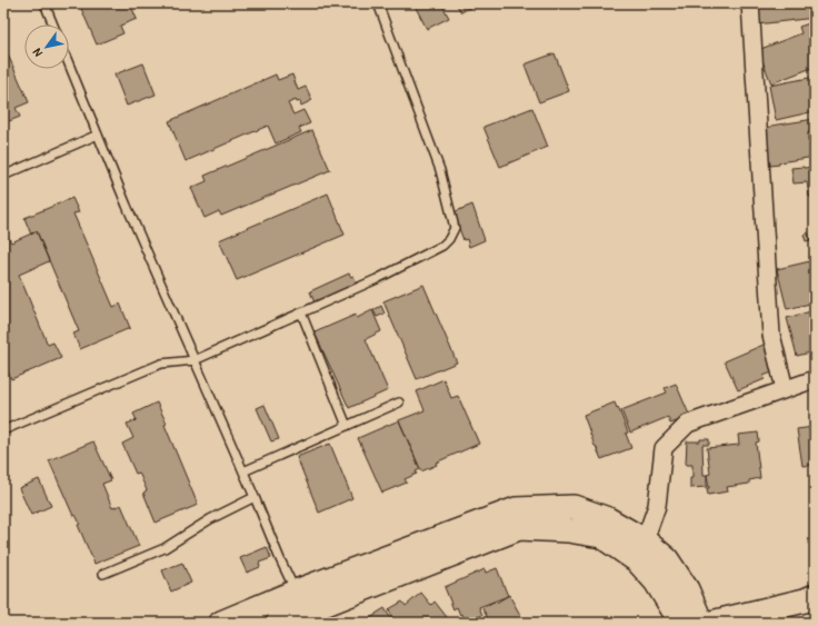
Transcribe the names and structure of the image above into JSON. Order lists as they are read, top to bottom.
{
  "north": "bottom left"
}
